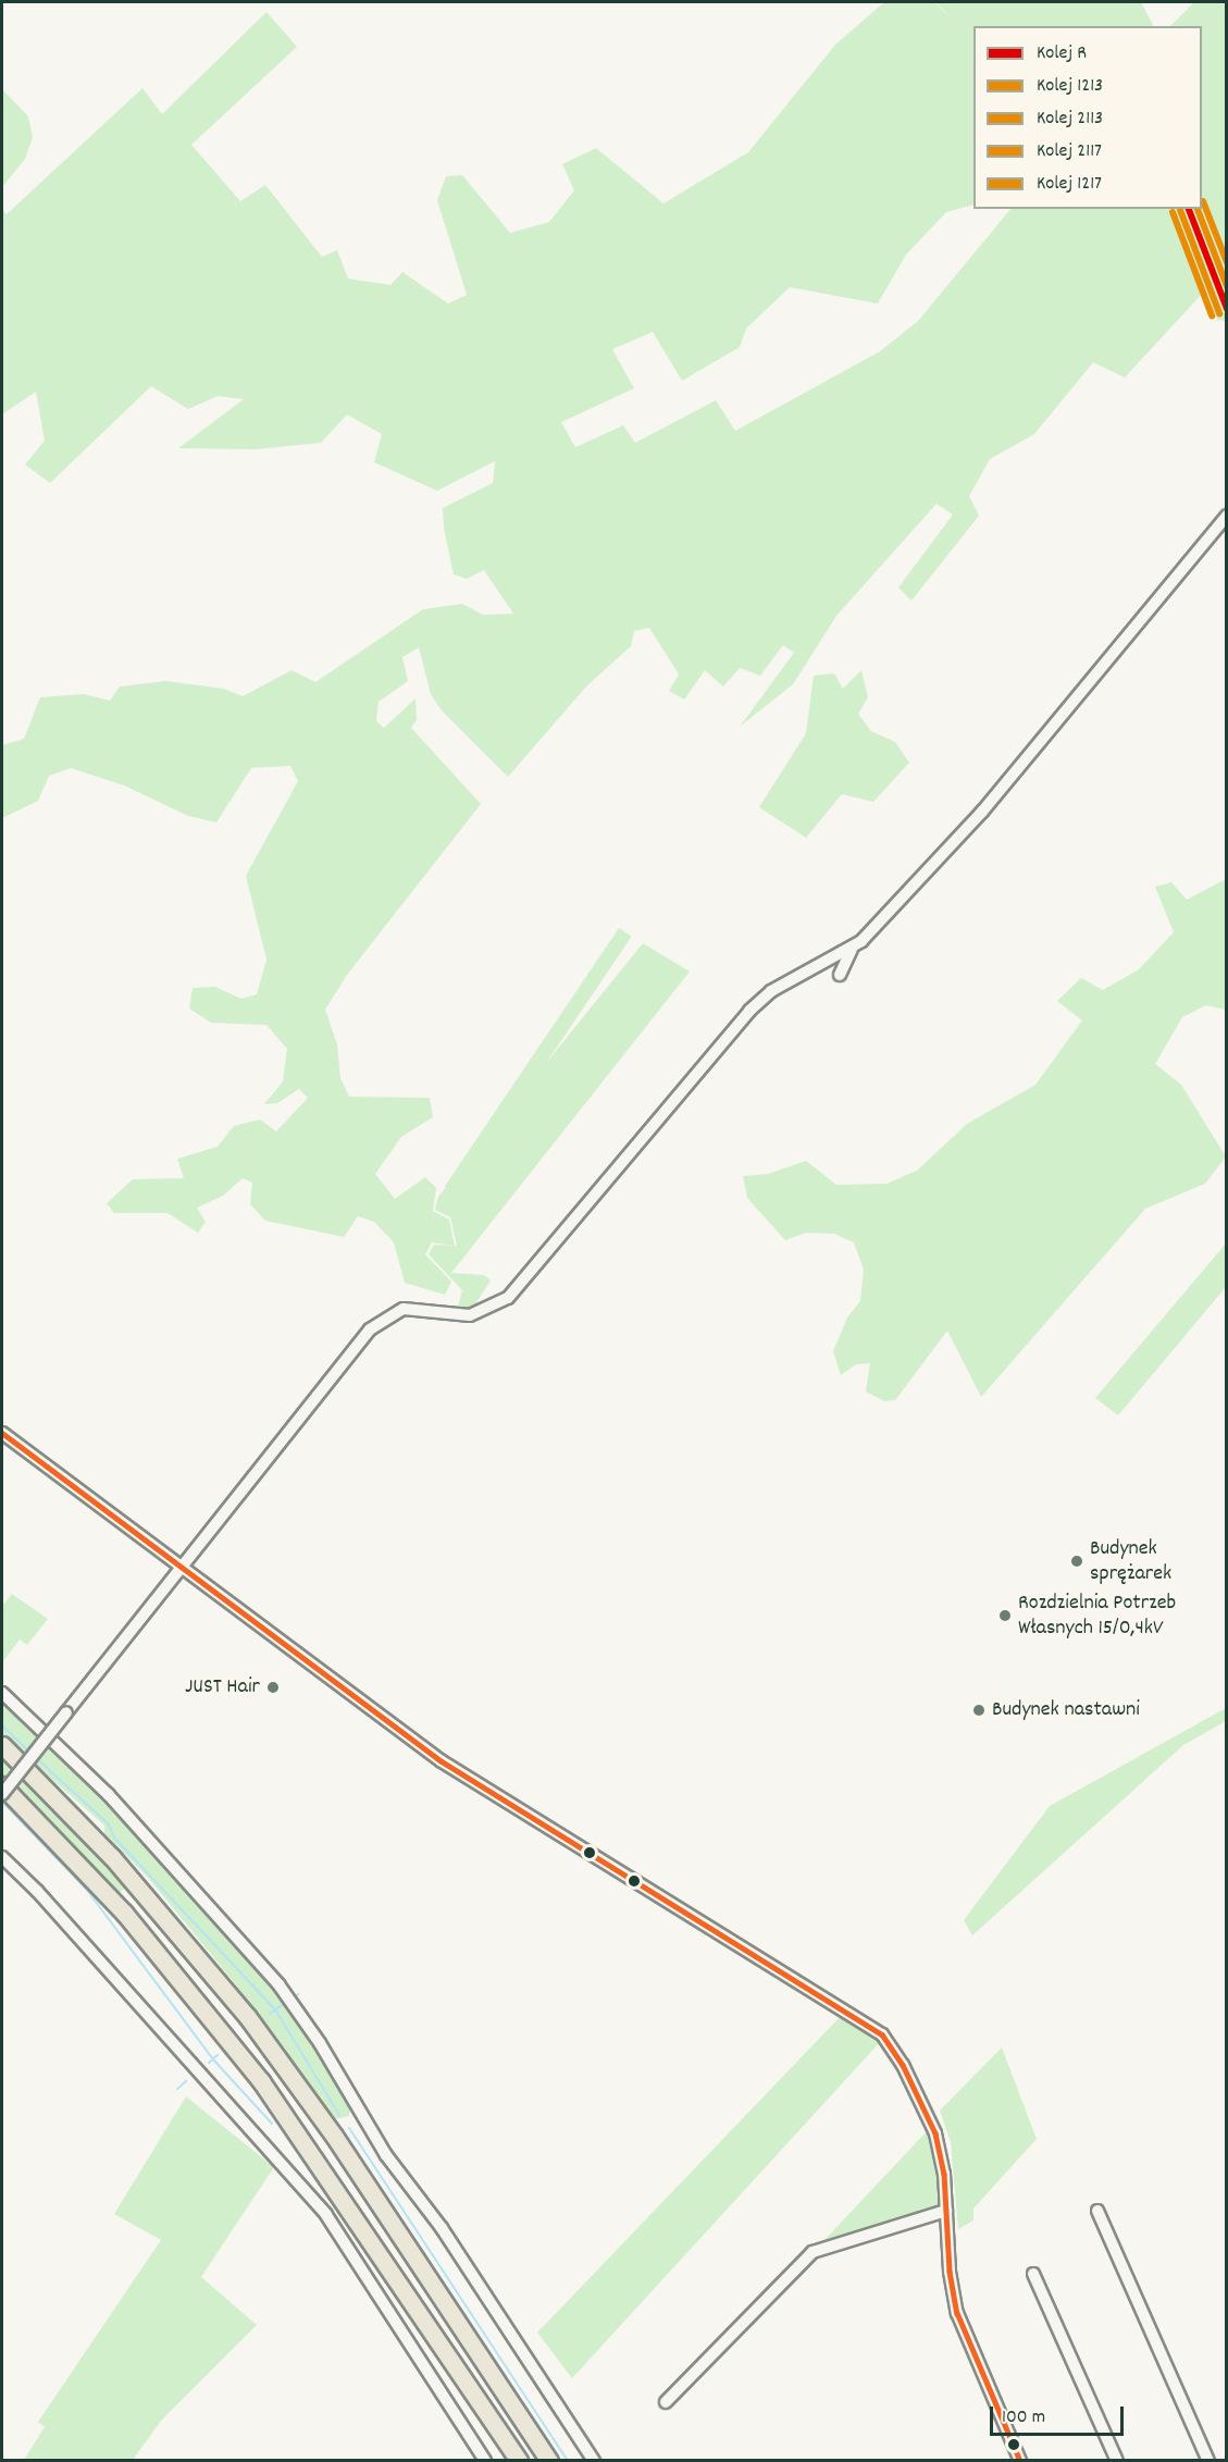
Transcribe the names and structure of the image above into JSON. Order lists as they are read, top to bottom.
{
  "places": [
    "Budynek sprężarek",
    "Rozdzielnia Potrzeb Własnych 15/0,4kV",
    "JUST Hair",
    "Budynek nastawni"
  ],
  "lines": [
    "rail line 1217",
    "rail line R",
    "rail line 2113",
    "rail line 1213",
    "rail line 2117"
  ],
  "legend": [
    "Kolej R",
    "Kolej 1213",
    "Kolej 2113",
    "Kolej 2117",
    "Kolej 1217"
  ],
  "scale_bar": "100 m"
}
